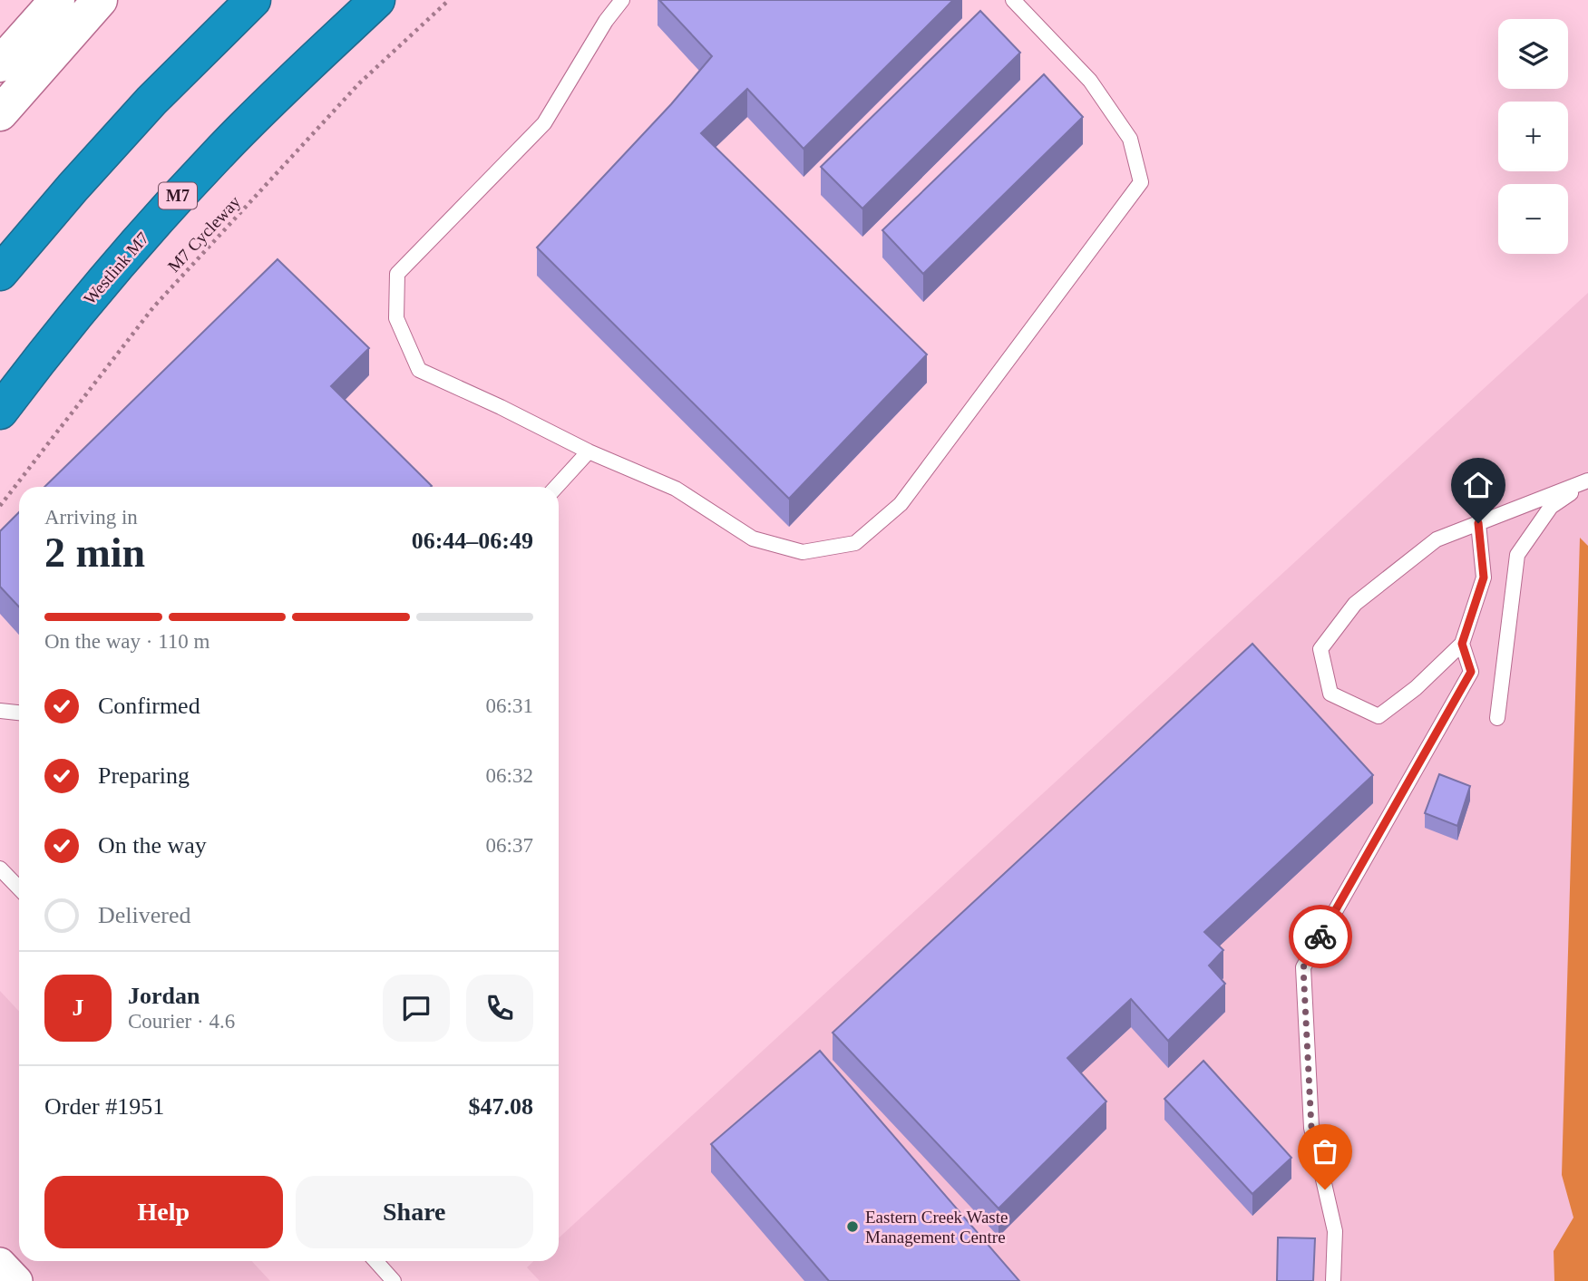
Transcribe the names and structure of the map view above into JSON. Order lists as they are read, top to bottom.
{
  "streets": {
    "highway": ["M7", "Westlink M7"],
    "path": ["M7 Cycleway"]
  },
  "places": ["Eastern Creek Waste Management Centre"],
  "page": {
    "map_buttons": ["+", "−"],
    "heading": ["2 min", "Arriving in", "06:44–06:49"],
    "panel": [
      "Jordan",
      "Courier · 4.6",
      "Order #1951",
      "$47.08"
    ],
    "bar": "On the way · 110 m",
    "list": [
      ["Confirmed", "06:31"],
      ["Preparing", "06:32"],
      ["On the way", "06:37"],
      "Delivered"
    ],
    "round": "J",
    "buttons": ["Help", "Share"]
  }
}
